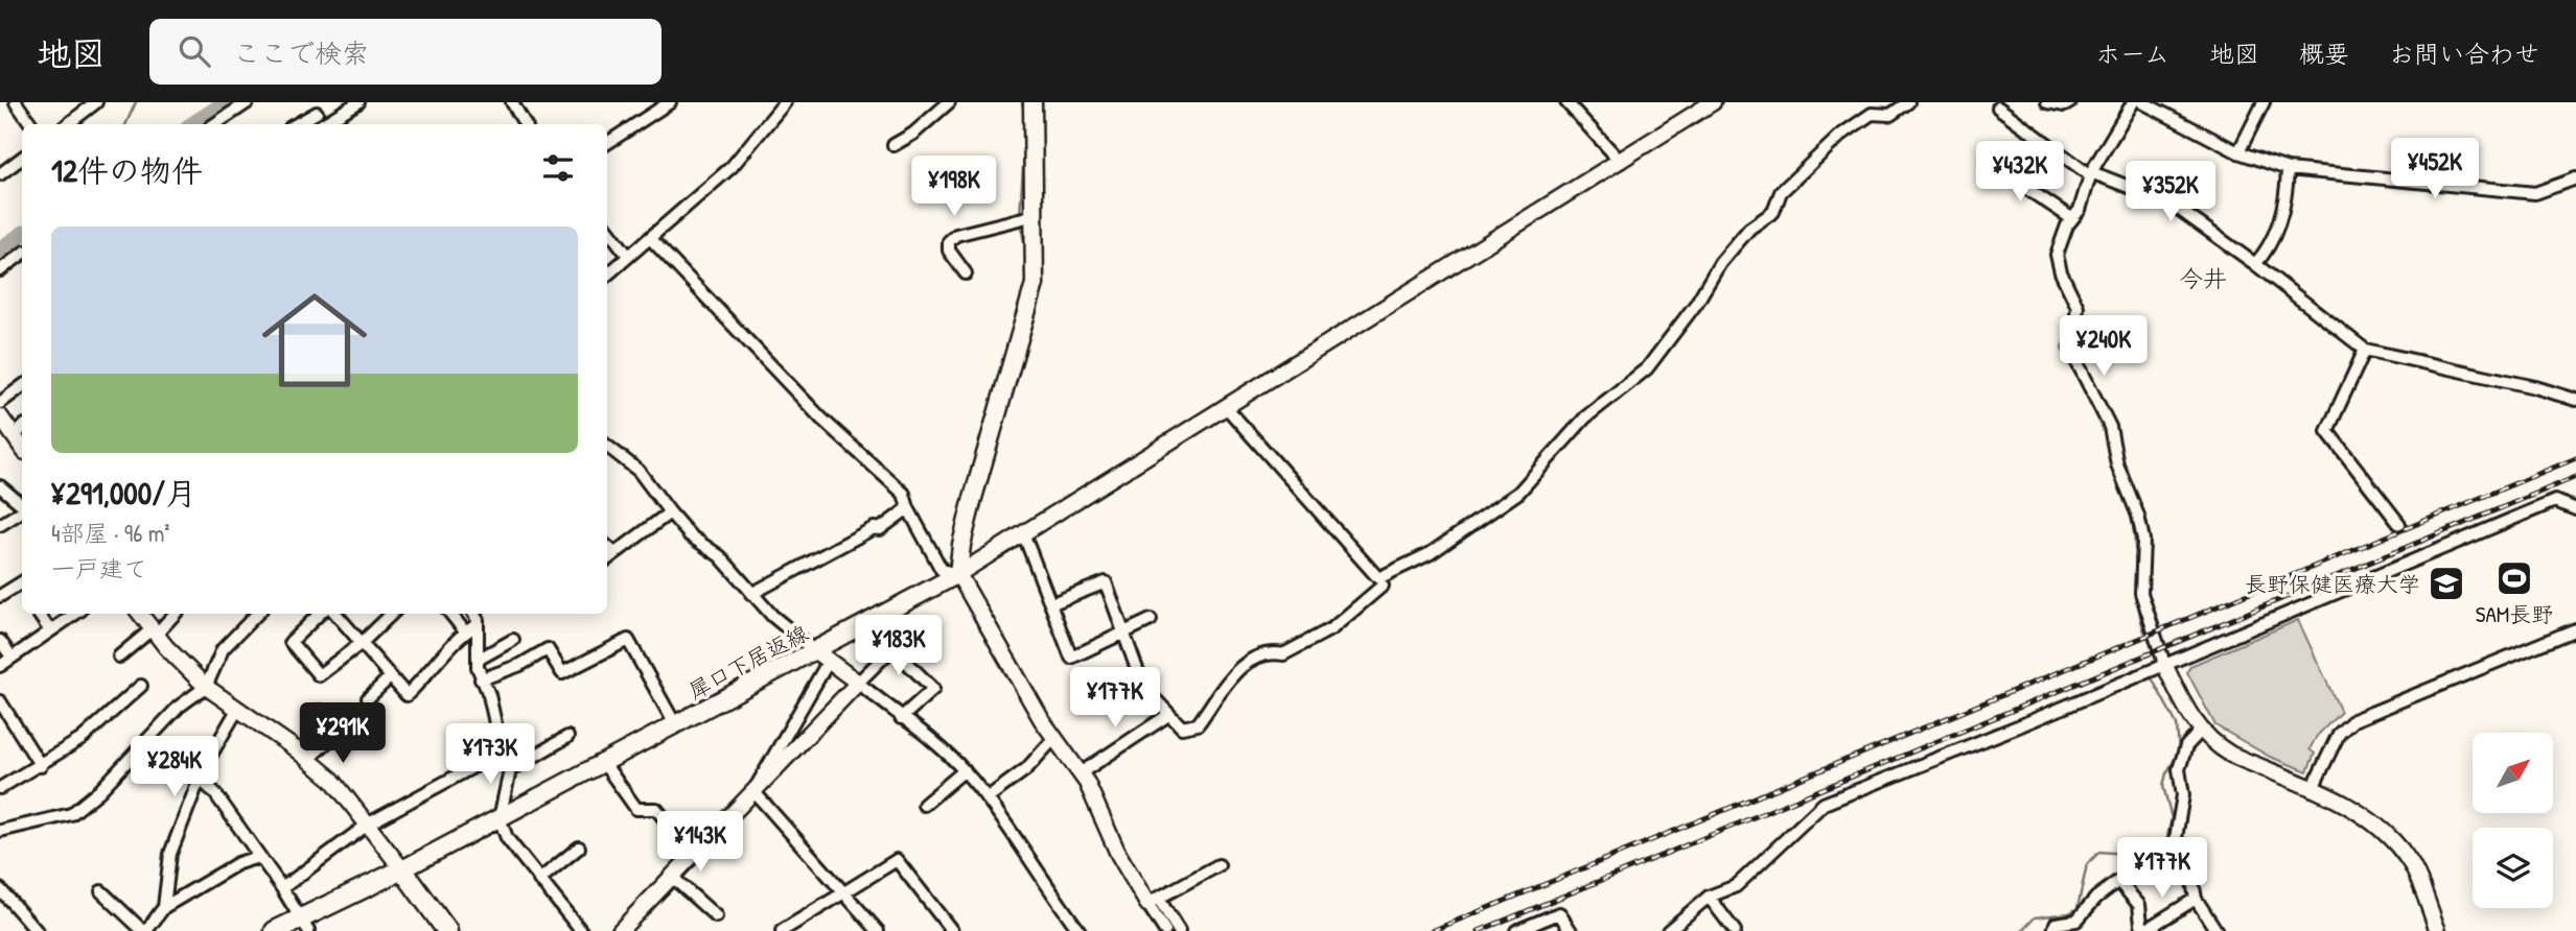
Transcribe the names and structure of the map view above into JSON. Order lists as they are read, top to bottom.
{
  "streets": {
    "main road": ["犀口下居返線"]
  },
  "districts": ["今井"],
  "places": {
    "sports": ["SAM長野"],
    "school or university": ["長野保健医療大学"]
  },
  "north": "top right",
  "page": {
    "header": "地図",
    "search": "ここで検索",
    "nav": [
      "ホーム",
      "地図",
      "概要",
      "お問い合わせ"
    ],
    "heading": "12件の物件",
    "price": [
      "¥452K",
      "¥432K",
      "¥198K",
      "¥352K",
      "¥240K",
      "¥183K",
      "¥177K",
      "¥291K",
      "¥173K",
      "¥284K",
      "¥143K",
      "¥177K"
    ],
    "list": [
      {
        "name": "¥291,000/月",
        "note": "4部屋 · 96 m² · 一戸建て"
      }
    ]
  }
}
